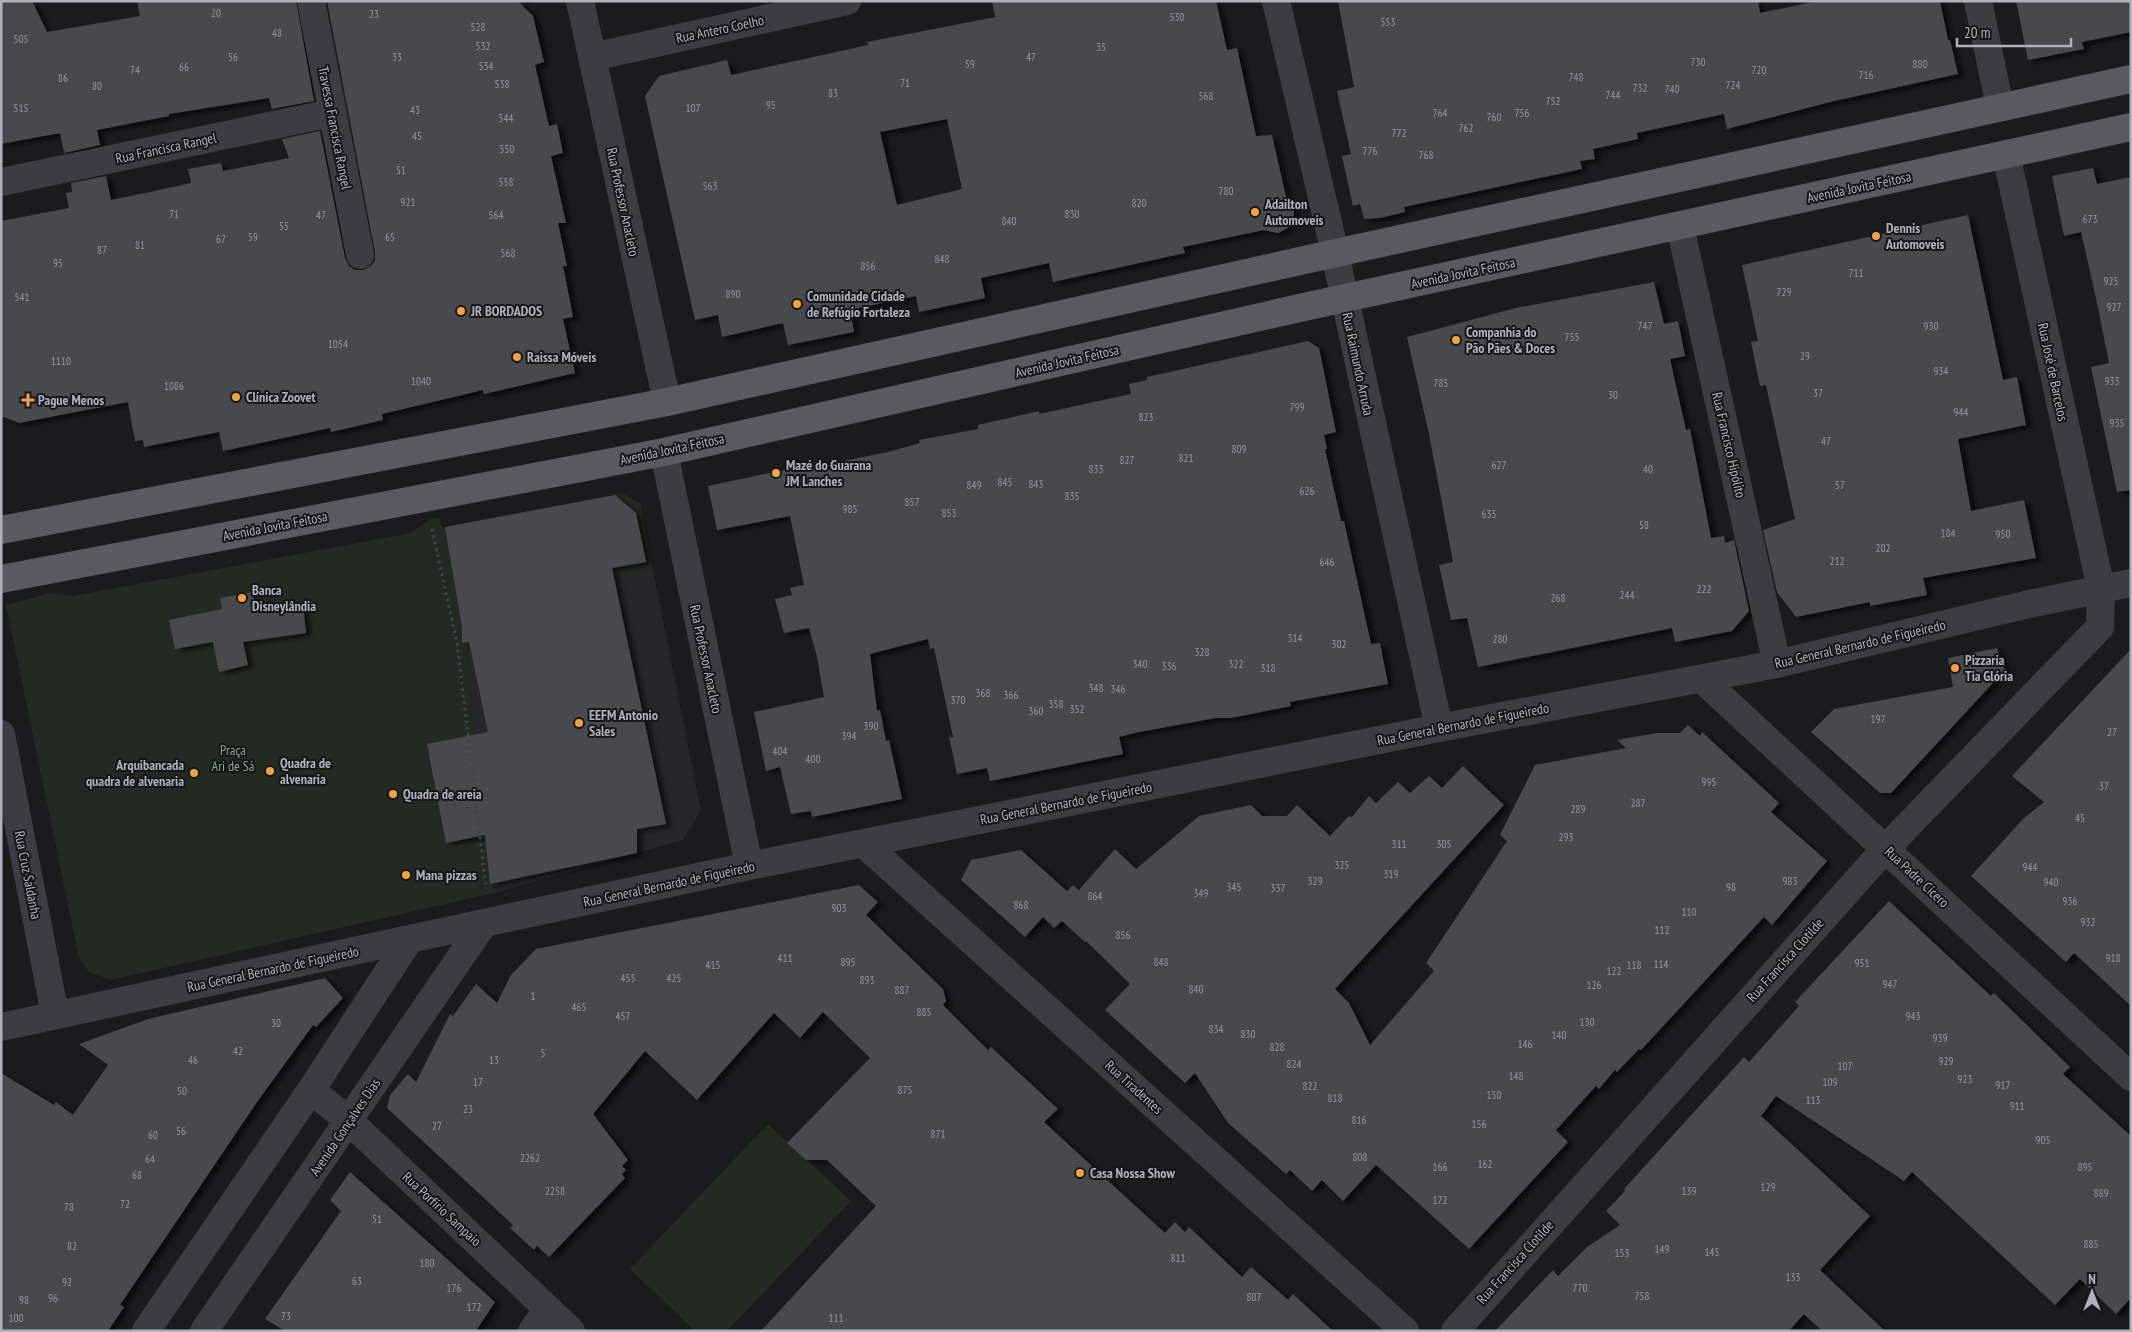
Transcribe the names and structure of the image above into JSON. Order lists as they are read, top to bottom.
{
  "streets": {
    "main road": ["Avenida Jovita Feitosa"],
    "street": [
      "Rua Antero Coelho",
      "Travessa Francisca Rangel",
      "Rua Francisca Rangel",
      "Rua Professor Anacleto",
      "Rua Raimundo Arruda",
      "Rua José de Barcelos",
      "Rua Francisco Hipólito",
      "Rua General Bernardo de Figueiredo",
      "Rua Cruz Saldanha",
      "Rua Padre Cícero",
      "Rua Francisca Clotilde",
      "Rua Tiradentes",
      "Avenida Gonçalves Dias",
      "Rua Porfírio Sampaio"
    ]
  },
  "crossings": [
    ["Rua Antero Coelho", "Rua Professor Anacleto"],
    ["Travessa Francisca Rangel", "Rua Francisca Rangel"],
    ["Avenida Jovita Feitosa", "Rua Professor Anacleto"],
    ["Avenida Jovita Feitosa", "Rua Raimundo Arruda"],
    ["Avenida Jovita Feitosa", "Rua José de Barcelos"],
    ["Avenida Jovita Feitosa", "Rua Francisco Hipólito"],
    ["Rua Professor Anacleto", "Rua General Bernardo de Figueiredo"],
    ["Rua Raimundo Arruda", "Rua General Bernardo de Figueiredo"],
    ["Rua José de Barcelos", "Rua General Bernardo de Figueiredo"],
    ["Rua José de Barcelos", "Rua Francisca Clotilde"],
    ["Rua Francisco Hipólito", "Rua General Bernardo de Figueiredo"],
    ["Rua General Bernardo de Figueiredo", "Rua Cruz Saldanha"],
    ["Rua General Bernardo de Figueiredo", "Rua Padre Cícero"],
    ["Rua General Bernardo de Figueiredo", "Rua Francisca Clotilde"],
    ["Rua General Bernardo de Figueiredo", "Rua Tiradentes"],
    ["Rua General Bernardo de Figueiredo", "Avenida Gonçalves Dias"],
    ["Rua Padre Cícero", "Rua Francisca Clotilde"],
    ["Avenida Gonçalves Dias", "Rua Porfírio Sampaio"]
  ],
  "parks": ["Praça Ari de Sá"],
  "places": {
    "other": [
      "Adailton Automoveis",
      "Dennis Automoveis",
      "Comunidade Cidade de Refúgio Fortaleza",
      "JR BORDADOS",
      "Companhia do Pão Pães & Doces",
      "Raissa Móveis",
      "Clínica Zoovet",
      "Mazé do Guarana JM Lanches",
      "Banca Disneylândia",
      "Pizzaria Tia Glória",
      "EEFM Antonio Sales",
      "Quadra de alvenaria",
      "Arquibancada quadra de alvenaria",
      "Quadra de areia",
      "Mana pizzas",
      "Casa Nossa Show"
    ],
    "health": ["Pague Menos"]
  },
  "house_numbers": [
    "20",
    "23",
    "530",
    "553",
    "528",
    "48",
    "505",
    "532",
    "35",
    "56",
    "33",
    "47",
    "730",
    "59",
    "880",
    "534",
    "66",
    "74",
    "720",
    "716",
    "748",
    "86",
    "71",
    "538",
    "724",
    "80",
    "732",
    "740",
    "83",
    "744",
    "568",
    "752",
    "95",
    "515",
    "107",
    "43",
    "764",
    "756",
    "760",
    "544",
    "762",
    "772",
    "45",
    "550",
    "776",
    "768",
    "51",
    "558",
    "563",
    "780",
    "921",
    "820",
    "71",
    "830",
    "47",
    "564",
    "673",
    "840",
    "55",
    "59",
    "65",
    "67",
    "81",
    "87",
    "568",
    "848",
    "95",
    "856",
    "711",
    "925",
    "729",
    "890",
    "541",
    "927",
    "747",
    "930",
    "755",
    "1054",
    "29",
    "1110",
    "934",
    "1040",
    "933",
    "785",
    "1086",
    "37",
    "30",
    "799",
    "944",
    "823",
    "935",
    "47",
    "809",
    "821",
    "827",
    "627",
    "833",
    "40",
    "845",
    "843",
    "849",
    "57",
    "626",
    "835",
    "857",
    "985",
    "853",
    "635",
    "58",
    "184",
    "950",
    "202",
    "212",
    "646",
    "222",
    "244",
    "268",
    "314",
    "280",
    "302",
    "328",
    "340",
    "322",
    "336",
    "318",
    "348",
    "346",
    "368",
    "366",
    "370",
    "358",
    "352",
    "360",
    "197",
    "390",
    "27",
    "394",
    "404",
    "400",
    "995",
    "37",
    "287",
    "289",
    "45",
    "293",
    "311",
    "305",
    "325",
    "944",
    "319",
    "329",
    "983",
    "940",
    "345",
    "98",
    "337",
    "349",
    "864",
    "936",
    "868",
    "903",
    "110",
    "932",
    "112",
    "856",
    "411",
    "918",
    "895",
    "848",
    "951",
    "114",
    "415",
    "118",
    "122",
    "455",
    "425",
    "893",
    "947",
    "126",
    "840",
    "887",
    "1",
    "465",
    "885",
    "457",
    "943",
    "130",
    "30",
    "834",
    "830",
    "140",
    "939",
    "146",
    "828",
    "42",
    "5",
    "46",
    "13",
    "929",
    "824",
    "107",
    "148",
    "923",
    "17",
    "109",
    "917",
    "822",
    "875",
    "50",
    "150",
    "818",
    "113",
    "911",
    "23",
    "816",
    "156",
    "27",
    "56",
    "871",
    "60",
    "905",
    "808",
    "2262",
    "64",
    "162",
    "166",
    "895",
    "68",
    "129",
    "2258",
    "139",
    "889",
    "172",
    "72",
    "78",
    "51",
    "885",
    "82",
    "149",
    "145",
    "153",
    "811",
    "180",
    "133",
    "63",
    "92",
    "176",
    "770",
    "758",
    "807",
    "96",
    "98",
    "172",
    "73",
    "100",
    "111"
  ],
  "scale_bar": "20 m",
  "north": "top"
}
